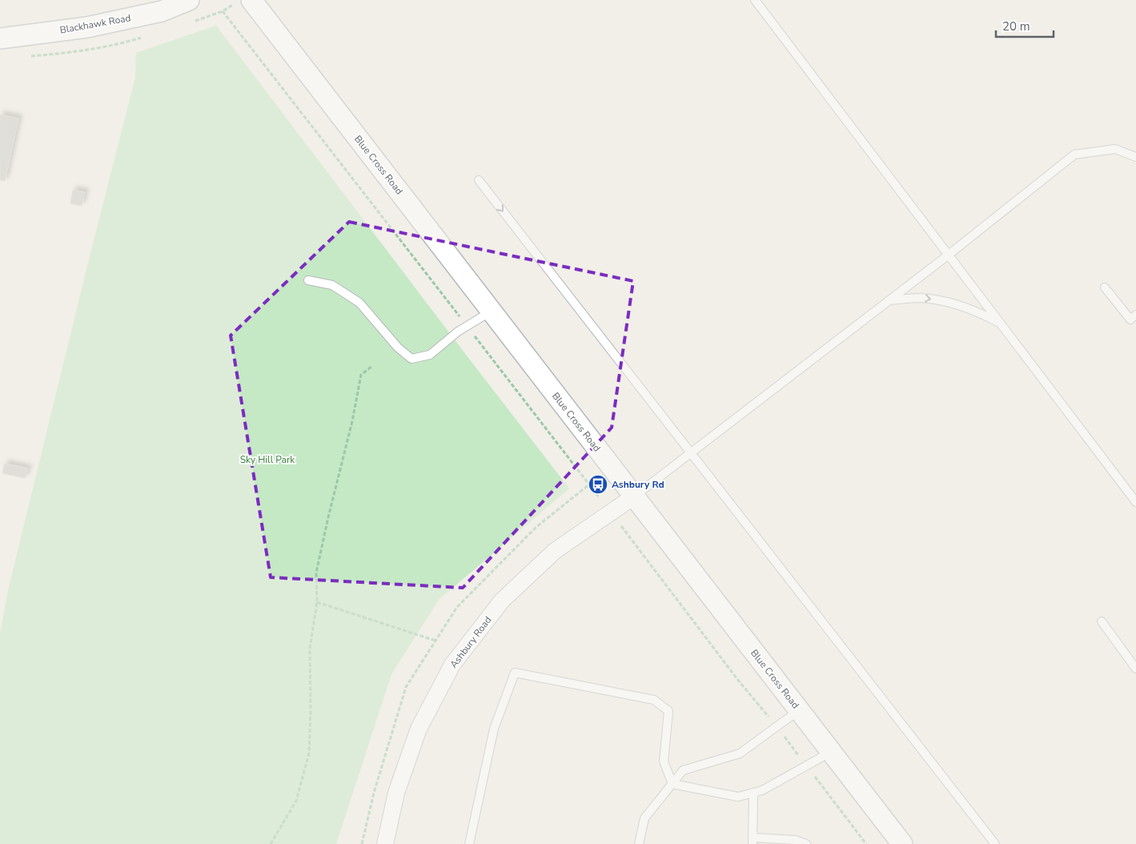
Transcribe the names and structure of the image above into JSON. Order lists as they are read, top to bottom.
{
  "streets": {
    "street": ["Blackhawk Road", "Blue Cross Road", "Ashbury Road"]
  },
  "crossings": [
    ["Blue Cross Road", "Ashbury Road"]
  ],
  "parks": ["Sky Hill Park"],
  "places": {
    "bus stop": ["Ashbury Rd"]
  },
  "scale_bar": "20 m"
}
